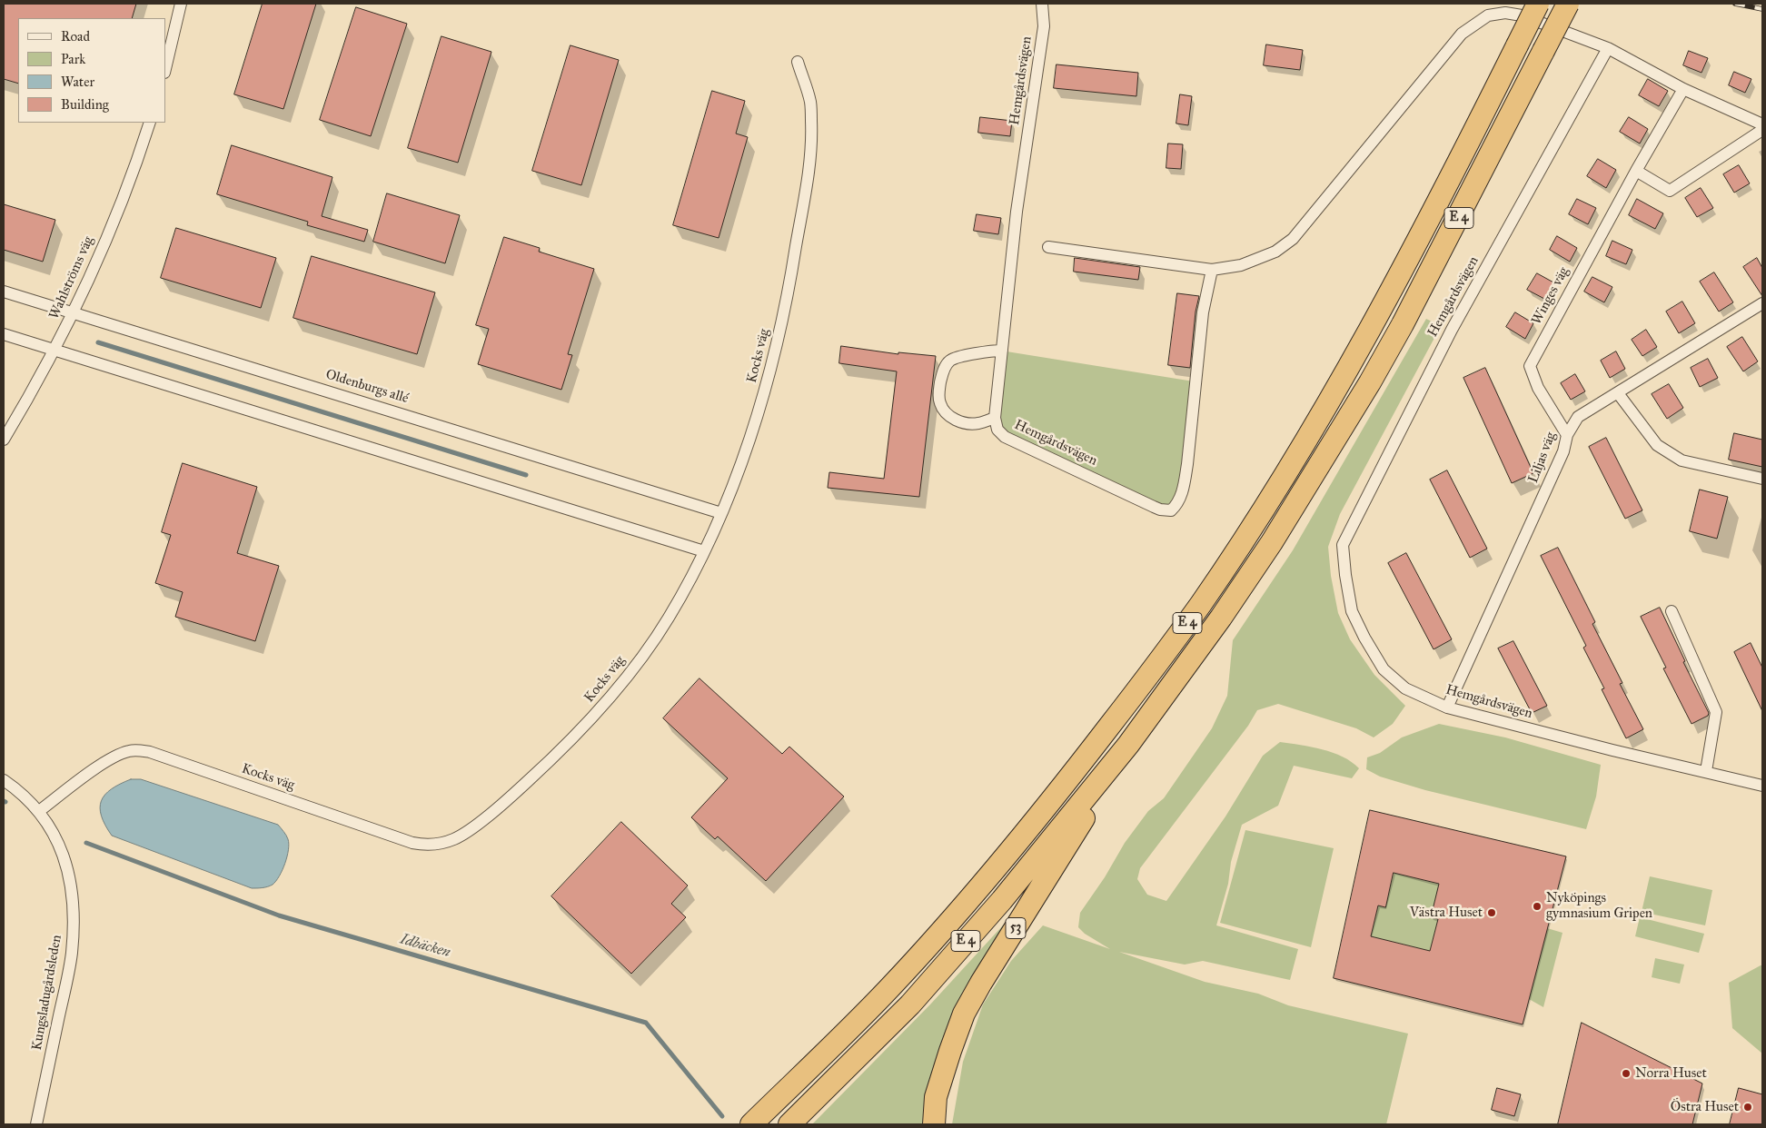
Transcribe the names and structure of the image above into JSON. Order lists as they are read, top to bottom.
{
  "streets": {
    "highway": ["E 4", "53"],
    "street": [
      "Hemgårdsvägen",
      "Wahlströms väg",
      "Winges väg",
      "Kocks väg",
      "Oldenburgs allé",
      "Liljas väg",
      "Kungsladugårdsleden"
    ]
  },
  "crossings": [
    ["Hemgårdsvägen", "Liljas väg"],
    ["E 4", "53"],
    ["Wahlströms väg", "Oldenburgs allé"],
    ["Winges väg", "Liljas väg"],
    ["Kocks väg", "Oldenburgs allé"],
    ["Kocks väg", "Kungsladugårdsleden"]
  ],
  "water": ["Idbäcken"],
  "places": [
    "Nyköpings gymnasium Gripen",
    "Västra Huset",
    "Norra Huset",
    "Östra Huset"
  ],
  "legend": [
    "Road",
    "Park",
    "Water",
    "Building"
  ]
}
